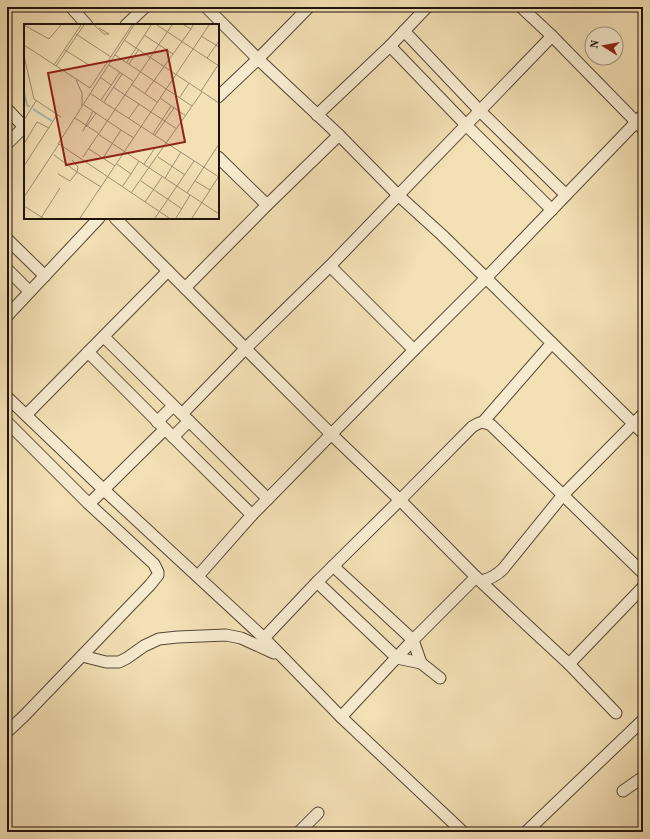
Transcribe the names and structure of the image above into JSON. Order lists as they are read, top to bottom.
{
  "north": "left"
}
